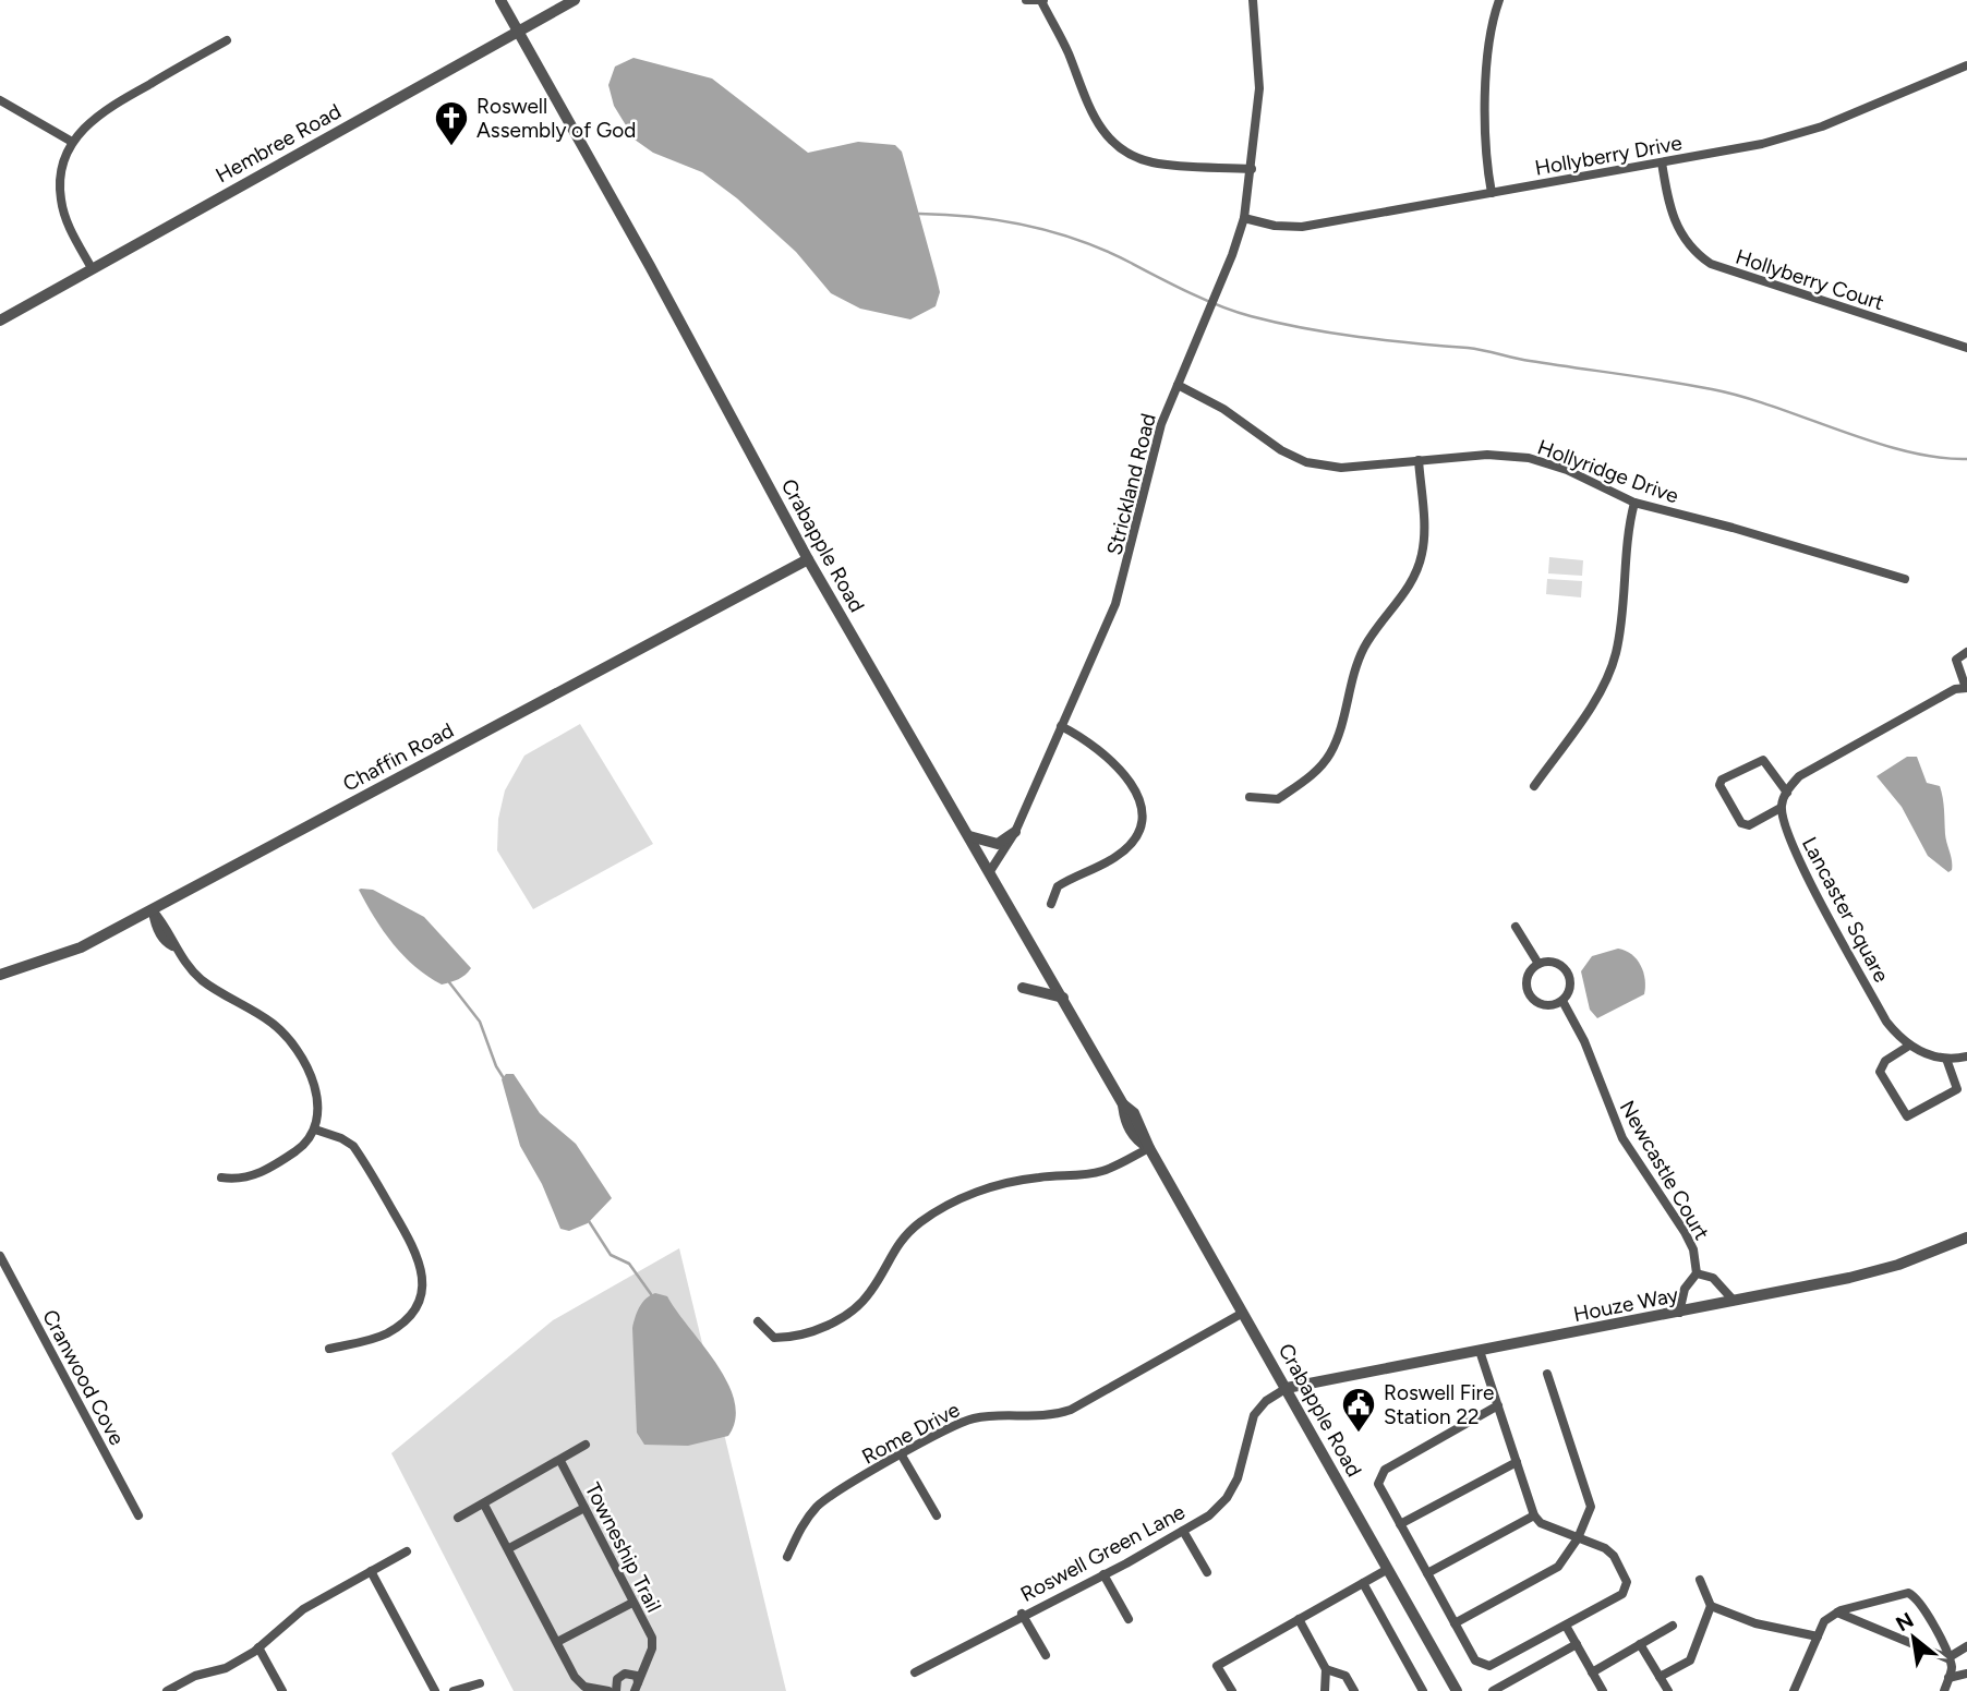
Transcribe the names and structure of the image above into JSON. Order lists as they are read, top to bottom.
{
  "streets": {
    "street": [
      "Hembree Road",
      "Hollyberry Drive",
      "Hollyberry Court",
      "Hollyridge Drive",
      "Strickland Road",
      "Crabapple Road",
      "Chaffin Road",
      "Lancaster Square",
      "Newcastle Court",
      "Houze Way",
      "Cranwood Cove",
      "Rome Drive",
      "Towneship Trail",
      "Roswell Green Lane"
    ]
  },
  "crossings": [
    ["Hembree Road", "Crabapple Road"],
    ["Hollyberry Drive", "Hollyberry Court"],
    ["Hollyberry Drive", "Strickland Road"],
    ["Hollyridge Drive", "Strickland Road"],
    ["Strickland Road", "Crabapple Road"],
    ["Crabapple Road", "Chaffin Road"],
    ["Crabapple Road", "Houze Way"],
    ["Crabapple Road", "Rome Drive"],
    ["Crabapple Road", "Roswell Green Lane"],
    ["Newcastle Court", "Houze Way"],
    ["Houze Way", "Roswell Green Lane"]
  ],
  "places": {
    "church": ["Roswell Assembly of God"],
    "public building": ["Roswell Fire Station 22"]
  },
  "north": "top left"
}
